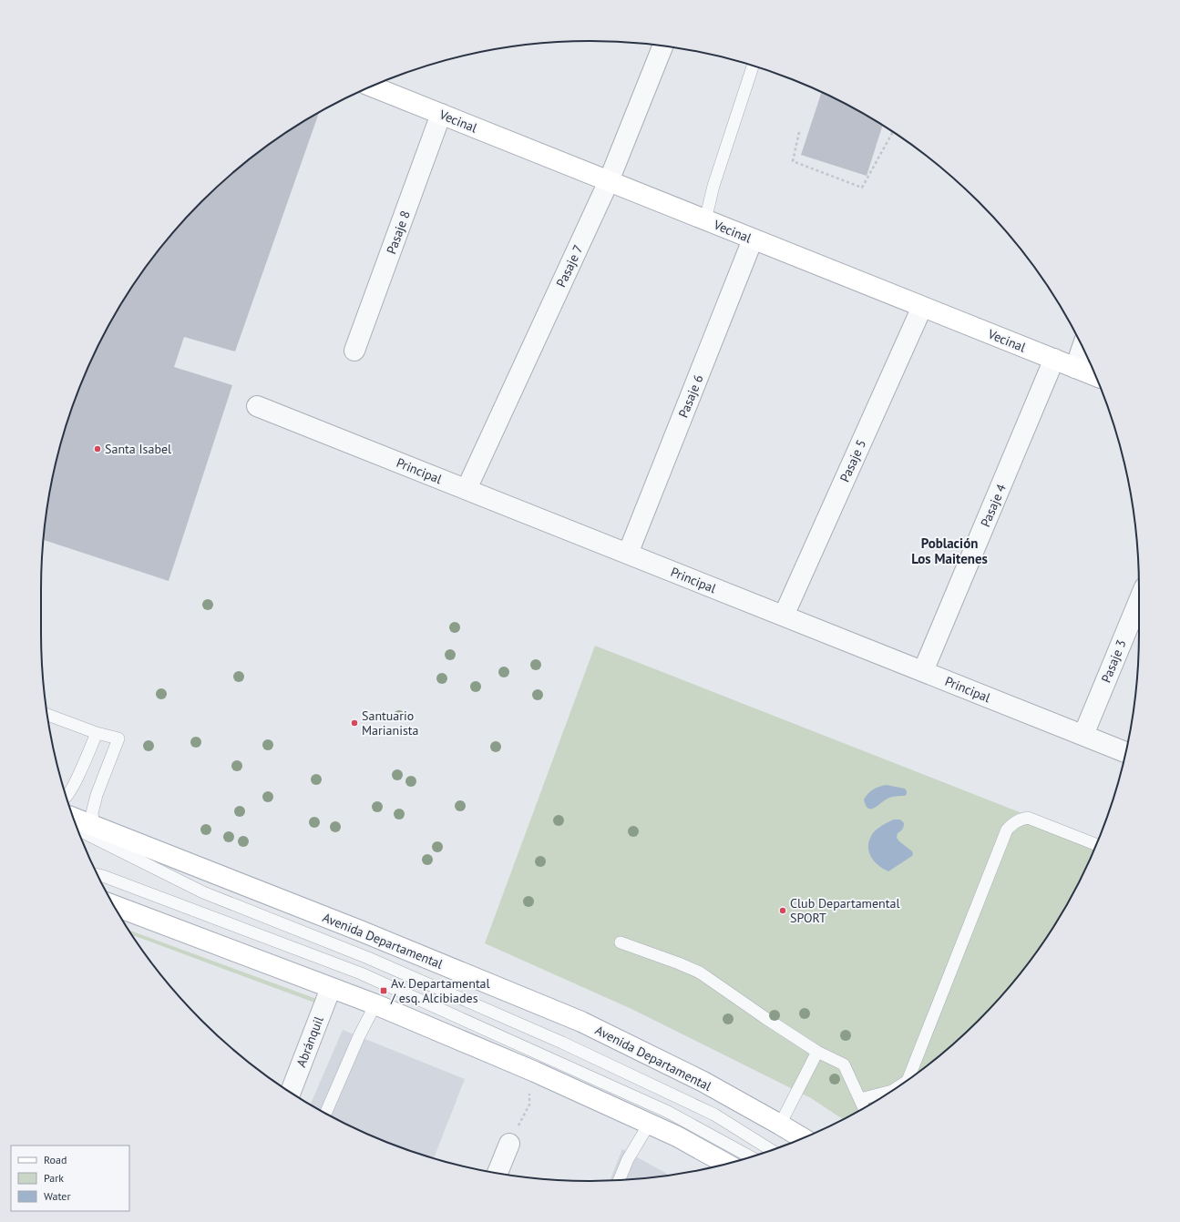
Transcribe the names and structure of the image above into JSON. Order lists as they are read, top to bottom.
{
  "streets": {
    "main road": ["Vecinal", "Avenida Departamental"],
    "street": [
      "Pasaje 8",
      "Pasaje 7",
      "Pasaje 6",
      "Pasaje 5",
      "Principal",
      "Pasaje 4",
      "Pasaje 3",
      "Abránquil"
    ]
  },
  "crossings": [
    ["Vecinal", "Pasaje 8"],
    ["Vecinal", "Pasaje 7"],
    ["Vecinal", "Pasaje 6"],
    ["Vecinal", "Pasaje 5"],
    ["Vecinal", "Pasaje 4"],
    ["Pasaje 7", "Principal"],
    ["Pasaje 6", "Principal"],
    ["Pasaje 5", "Principal"],
    ["Principal", "Pasaje 4"],
    ["Principal", "Pasaje 3"]
  ],
  "districts": ["Población Los Maitenes"],
  "places": {
    "other": ["Santa Isabel", "Santuario Marianista", "Club Departamental SPORT"],
    "transit": ["Av. Departamental / esq. Alcibiades"]
  },
  "legend": ["Road", "Park", "Water"]
}
